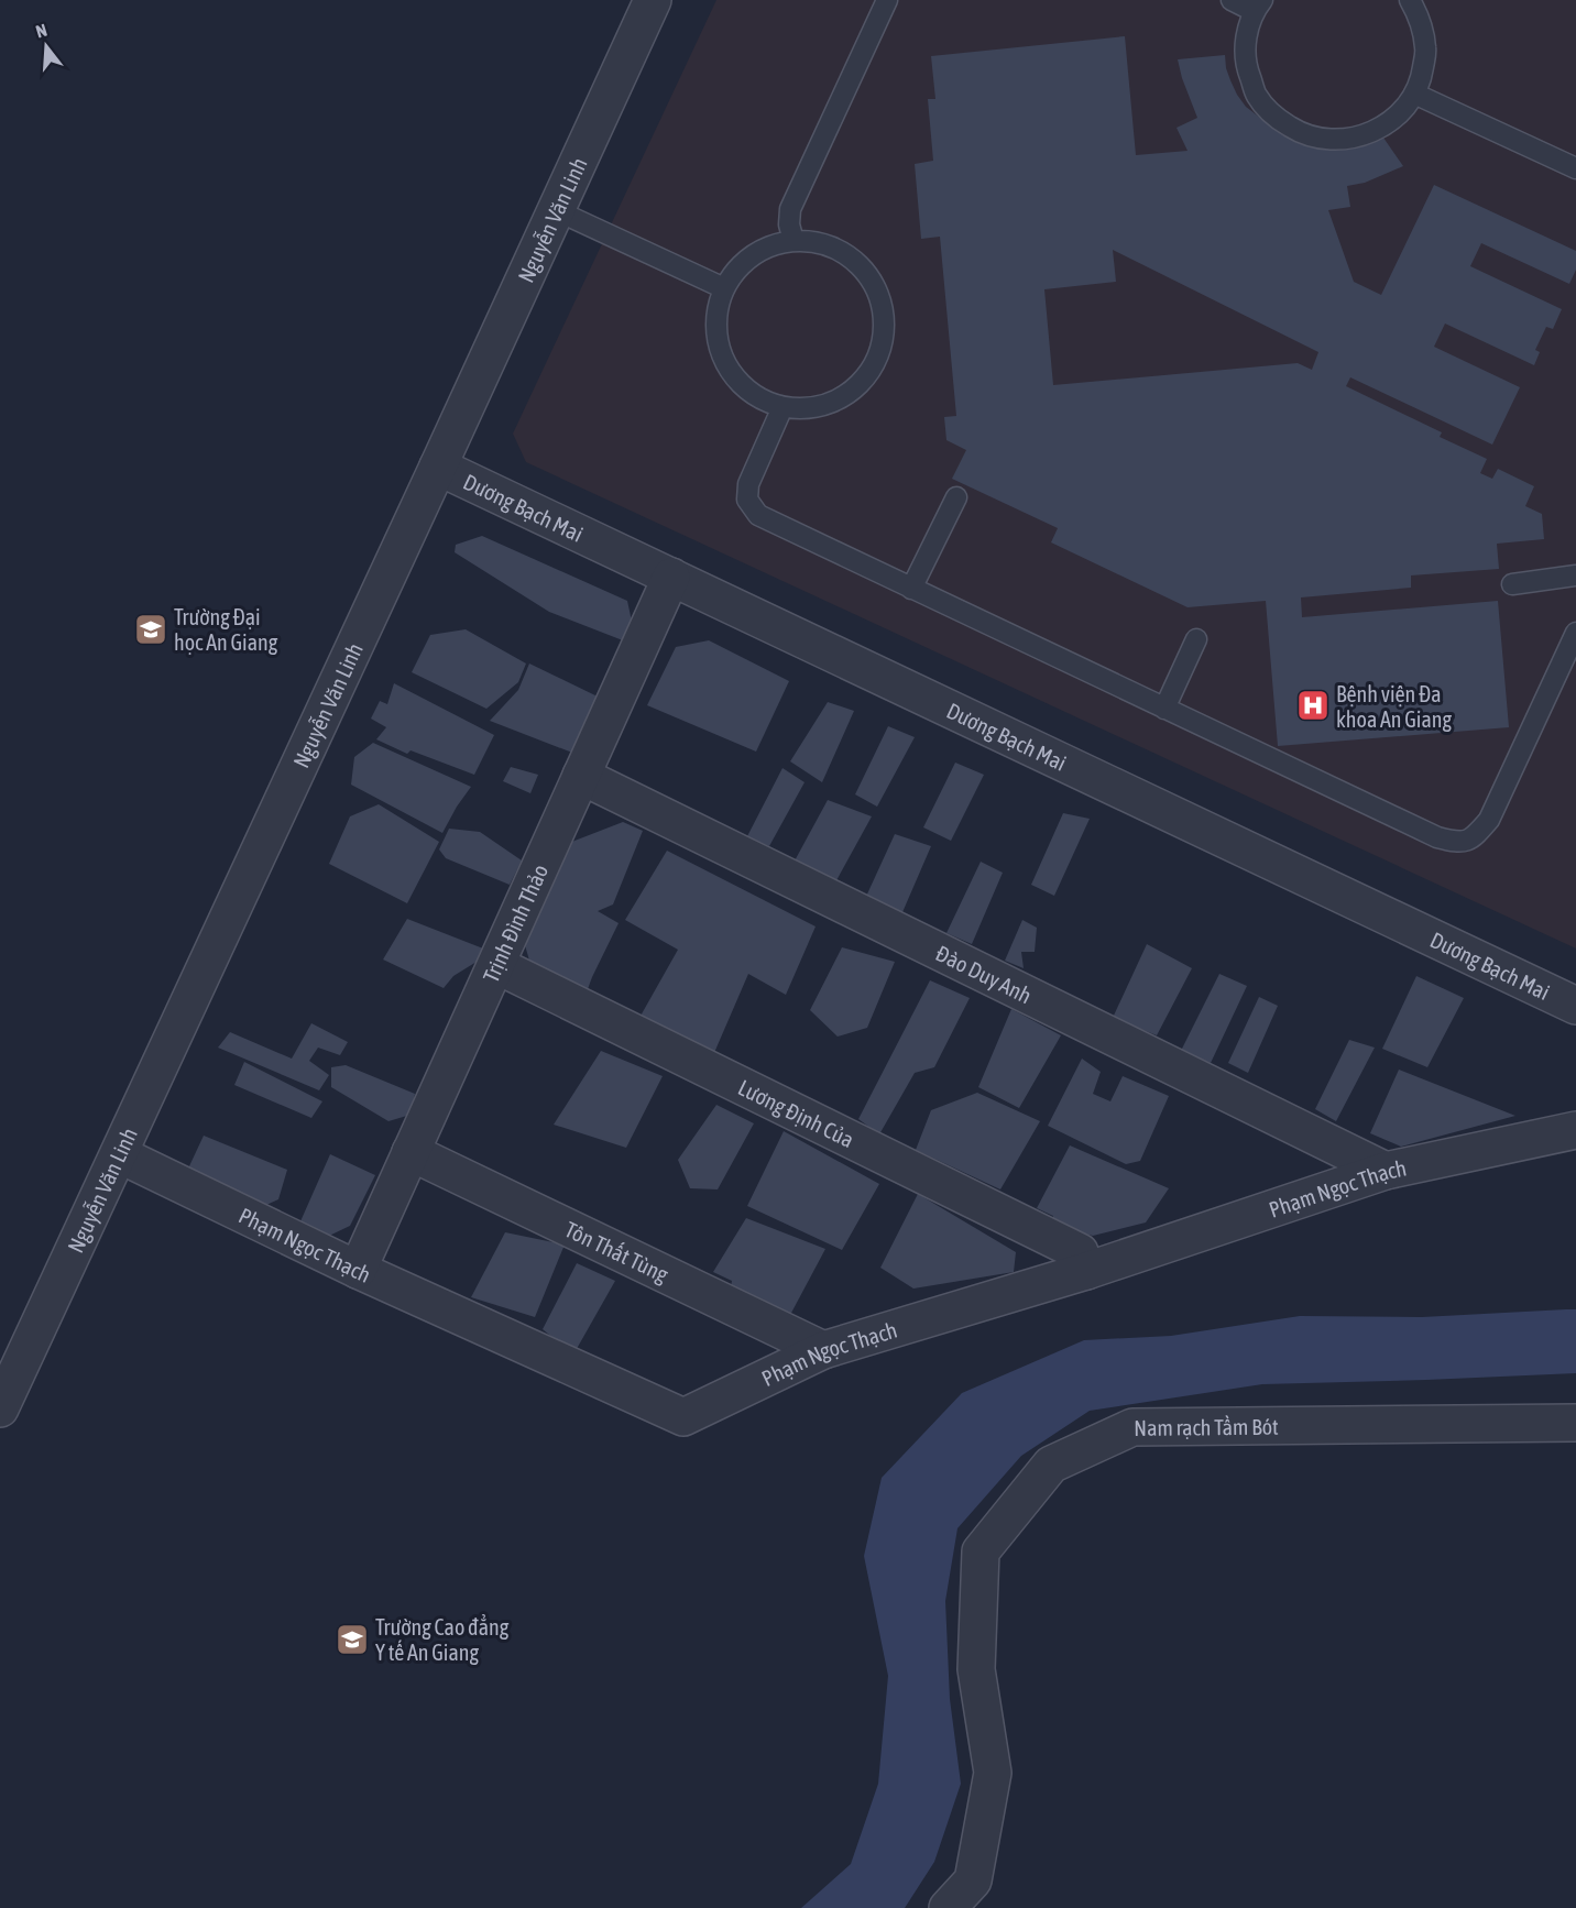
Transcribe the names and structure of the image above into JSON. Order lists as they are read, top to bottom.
{
  "streets": {
    "street": [
      "Nguyễn Văn Linh",
      "Dương Bạch Mai",
      "Trịnh Đình Thảo",
      "Đào Duy Anh",
      "Lương Định Của",
      "Phạm Ngọc Thạch",
      "Tôn Thất Tùng",
      "Nam rạch Tầm Bót"
    ]
  },
  "crossings": [
    ["Nguyễn Văn Linh", "Dương Bạch Mai"],
    ["Nguyễn Văn Linh", "Phạm Ngọc Thạch"],
    ["Dương Bạch Mai", "Trịnh Đình Thảo"],
    ["Trịnh Đình Thảo", "Đào Duy Anh"],
    ["Trịnh Đình Thảo", "Lương Định Của"],
    ["Trịnh Đình Thảo", "Phạm Ngọc Thạch"],
    ["Trịnh Đình Thảo", "Tôn Thất Tùng"],
    ["Đào Duy Anh", "Phạm Ngọc Thạch"],
    ["Lương Định Của", "Phạm Ngọc Thạch"],
    ["Phạm Ngọc Thạch", "Tôn Thất Tùng"]
  ],
  "places": {
    "school or university": ["Trường Đại học An Giang", "Trường Cao đẳng Y tế An Giang"],
    "hospital": ["Bệnh viện Đa khoa An Giang"]
  },
  "north": "top"
}
